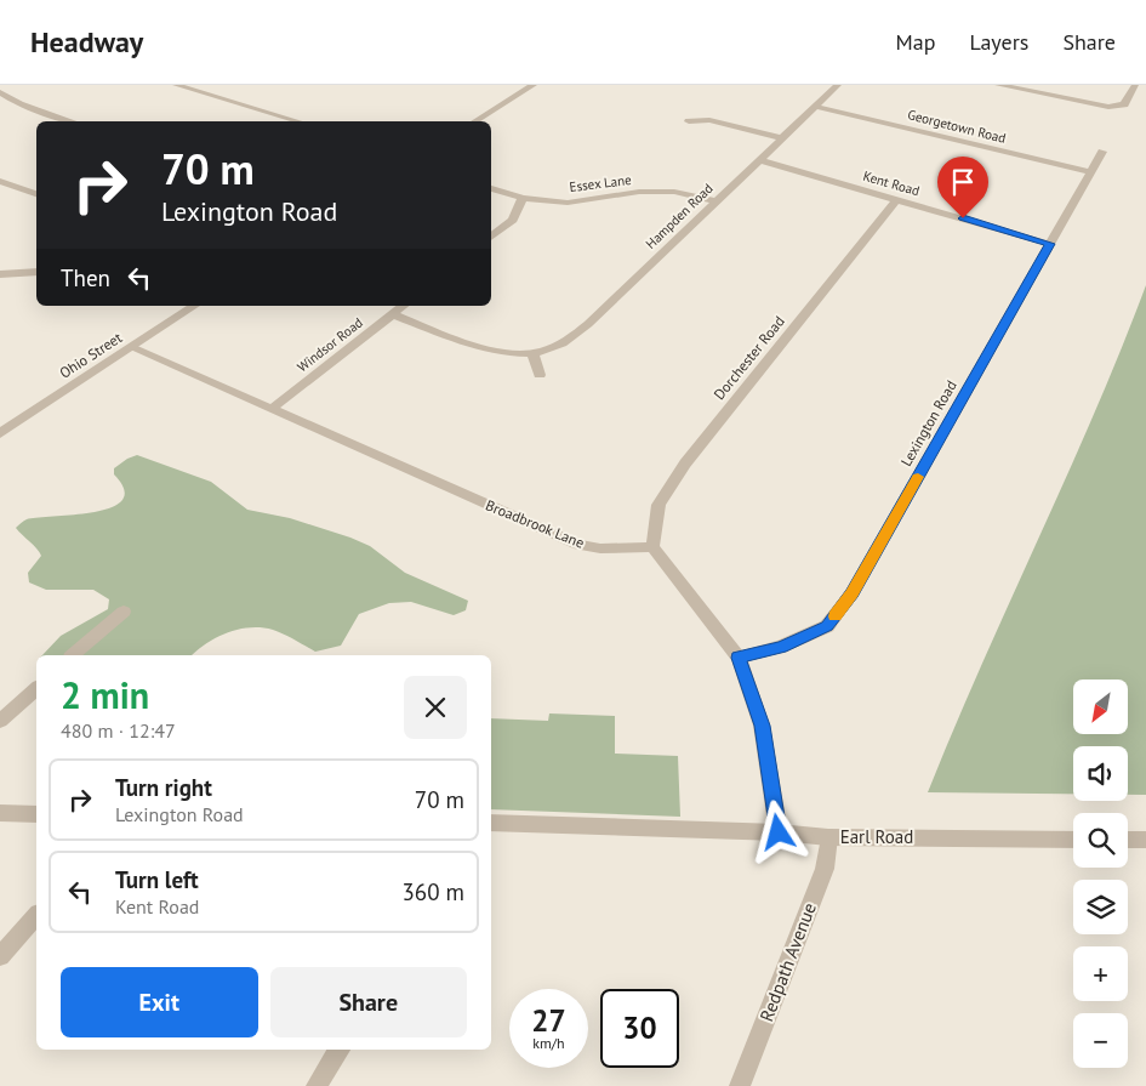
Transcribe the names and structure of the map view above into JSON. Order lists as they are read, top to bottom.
{
  "streets": {
    "street": [
      "Georgetown Road",
      "Essex Lane",
      "Kent Road",
      "Hampden Road",
      "Windsor Road",
      "Ohio Street",
      "Dorchester Road",
      "Lexington Road",
      "Broadbrook Lane",
      "Earl Road",
      "Redpath Avenue"
    ]
  },
  "crossings": [
    ["Georgetown Road", "Hampden Road"],
    ["Georgetown Road", "Lexington Road"],
    ["Essex Lane", "Hampden Road"],
    ["Kent Road", "Hampden Road"],
    ["Kent Road", "Dorchester Road"],
    ["Kent Road", "Lexington Road"],
    ["Hampden Road", "Windsor Road"],
    ["Windsor Road", "Broadbrook Lane"],
    ["Ohio Street", "Broadbrook Lane"],
    ["Dorchester Road", "Broadbrook Lane"],
    ["Earl Road", "Redpath Avenue"]
  ],
  "north": "bottom left",
  "page": {
    "header": "Headway",
    "nav": ["Map", "Layers", "Share"],
    "turn": ["70 m", "Lexington Road"],
    "then": "Then",
    "heading": ["2 min", "480 m · 12:47"],
    "map_buttons": ["+", "−"],
    "list": [
      {
        "name": "Turn right",
        "note": "Lexington Road",
        "value": "70 m"
      },
      {
        "name": "Turn left",
        "note": "Kent Road",
        "value": "360 m"
      }
    ],
    "buttons": ["Exit", "Share"],
    "speed": "27 km/h",
    "limit": "30"
  }
}
